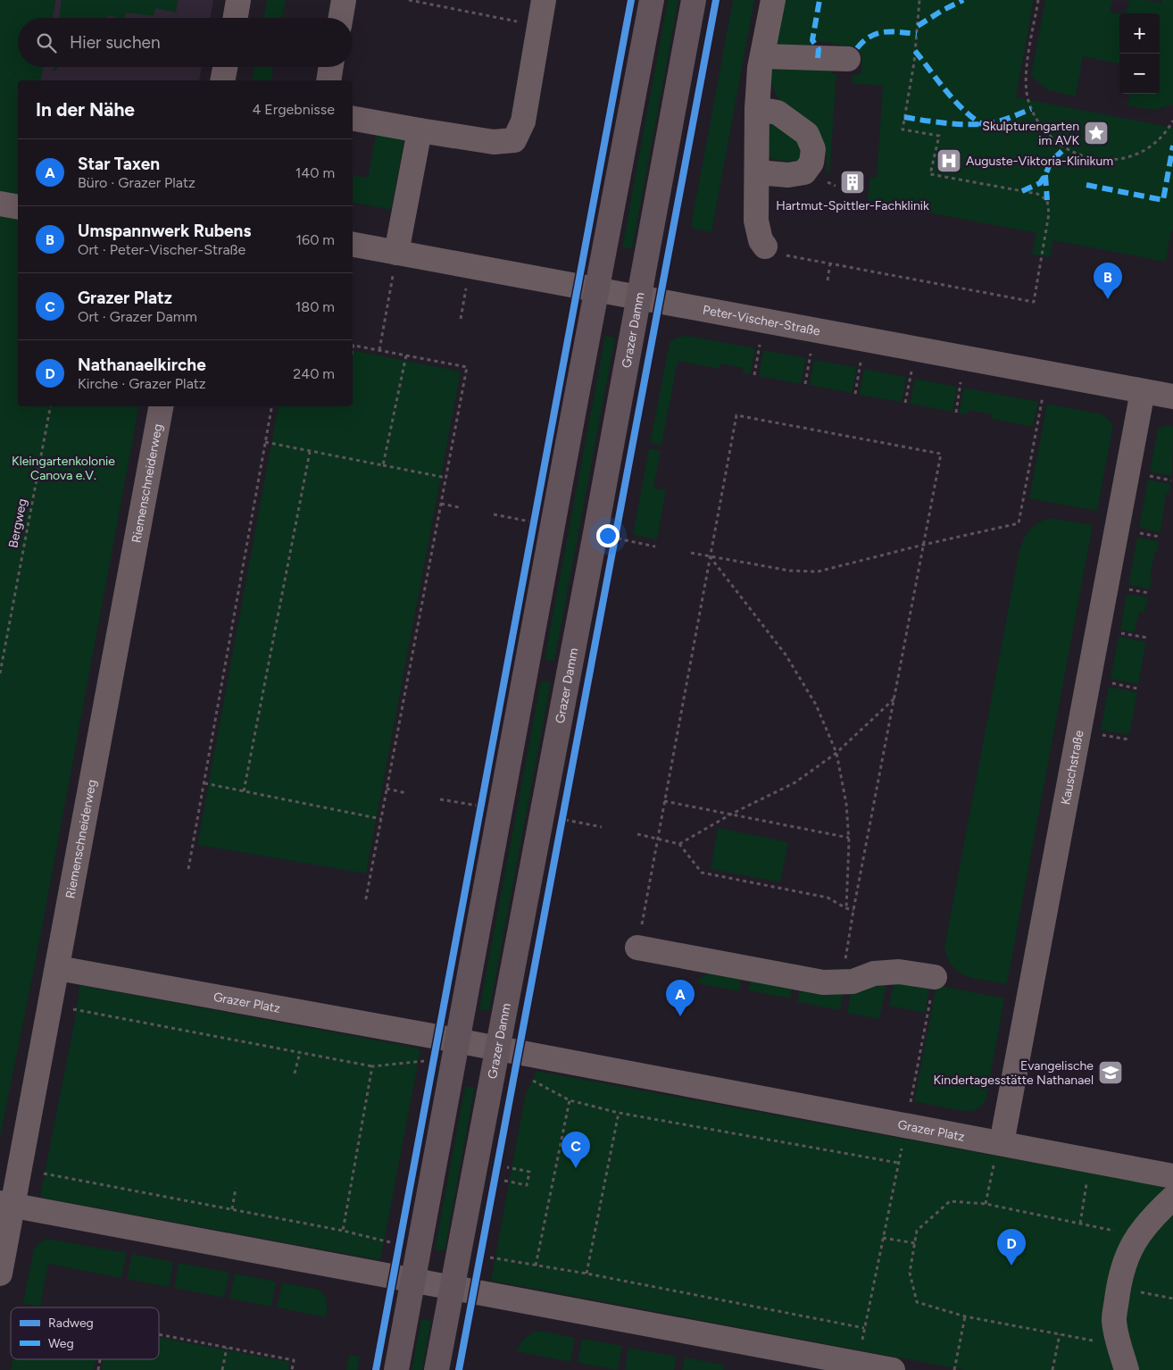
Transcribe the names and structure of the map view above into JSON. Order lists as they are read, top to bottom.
{
  "streets": {
    "main road": ["Grazer Damm"],
    "street": [
      "Peter-Vischer-Straße",
      "Riemenschneiderweg",
      "Kauschstraße",
      "Grazer Platz"
    ],
    "path": ["Bergweg"]
  },
  "crossings": [
    ["Peter-Vischer-Straße", "Grazer Damm"],
    ["Peter-Vischer-Straße", "Kauschstraße"],
    ["Grazer Damm", "Grazer Platz"],
    ["Riemenschneiderweg", "Grazer Platz"],
    ["Kauschstraße", "Grazer Platz"]
  ],
  "parks": ["Kleingartenkolonie Canova e.V."],
  "places": {
    "place": ["Skulpturengarten im AVK"],
    "hospital": ["Auguste-Viktoria-Klinikum"],
    "building": ["Hartmut-Spittler-Fachklinik"],
    "school or university": ["Evangelische Kindertagesstätte Nathanael"]
  },
  "legend": ["Radweg", "Weg"],
  "page": {
    "map_buttons": ["+", "−"],
    "search": "Hier suchen",
    "heading": ["In der Nähe", "4 Ergebnisse"],
    "list": [
      {
        "mark": "A",
        "name": "Star Taxen",
        "note": "Büro · Grazer Platz",
        "value": "140 m"
      },
      {
        "mark": "B",
        "name": "Umspannwerk Rubens",
        "note": "Ort · Peter-Vischer-Straße",
        "value": "160 m"
      },
      {
        "mark": "C",
        "name": "Grazer Platz",
        "note": "Ort · Grazer Damm",
        "value": "180 m"
      },
      {
        "mark": "D",
        "name": "Nathanaelkirche",
        "note": "Kirche · Grazer Platz",
        "value": "240 m"
      }
    ],
    "pins": [
      "B",
      "A",
      "C",
      "D"
    ]
  }
}
